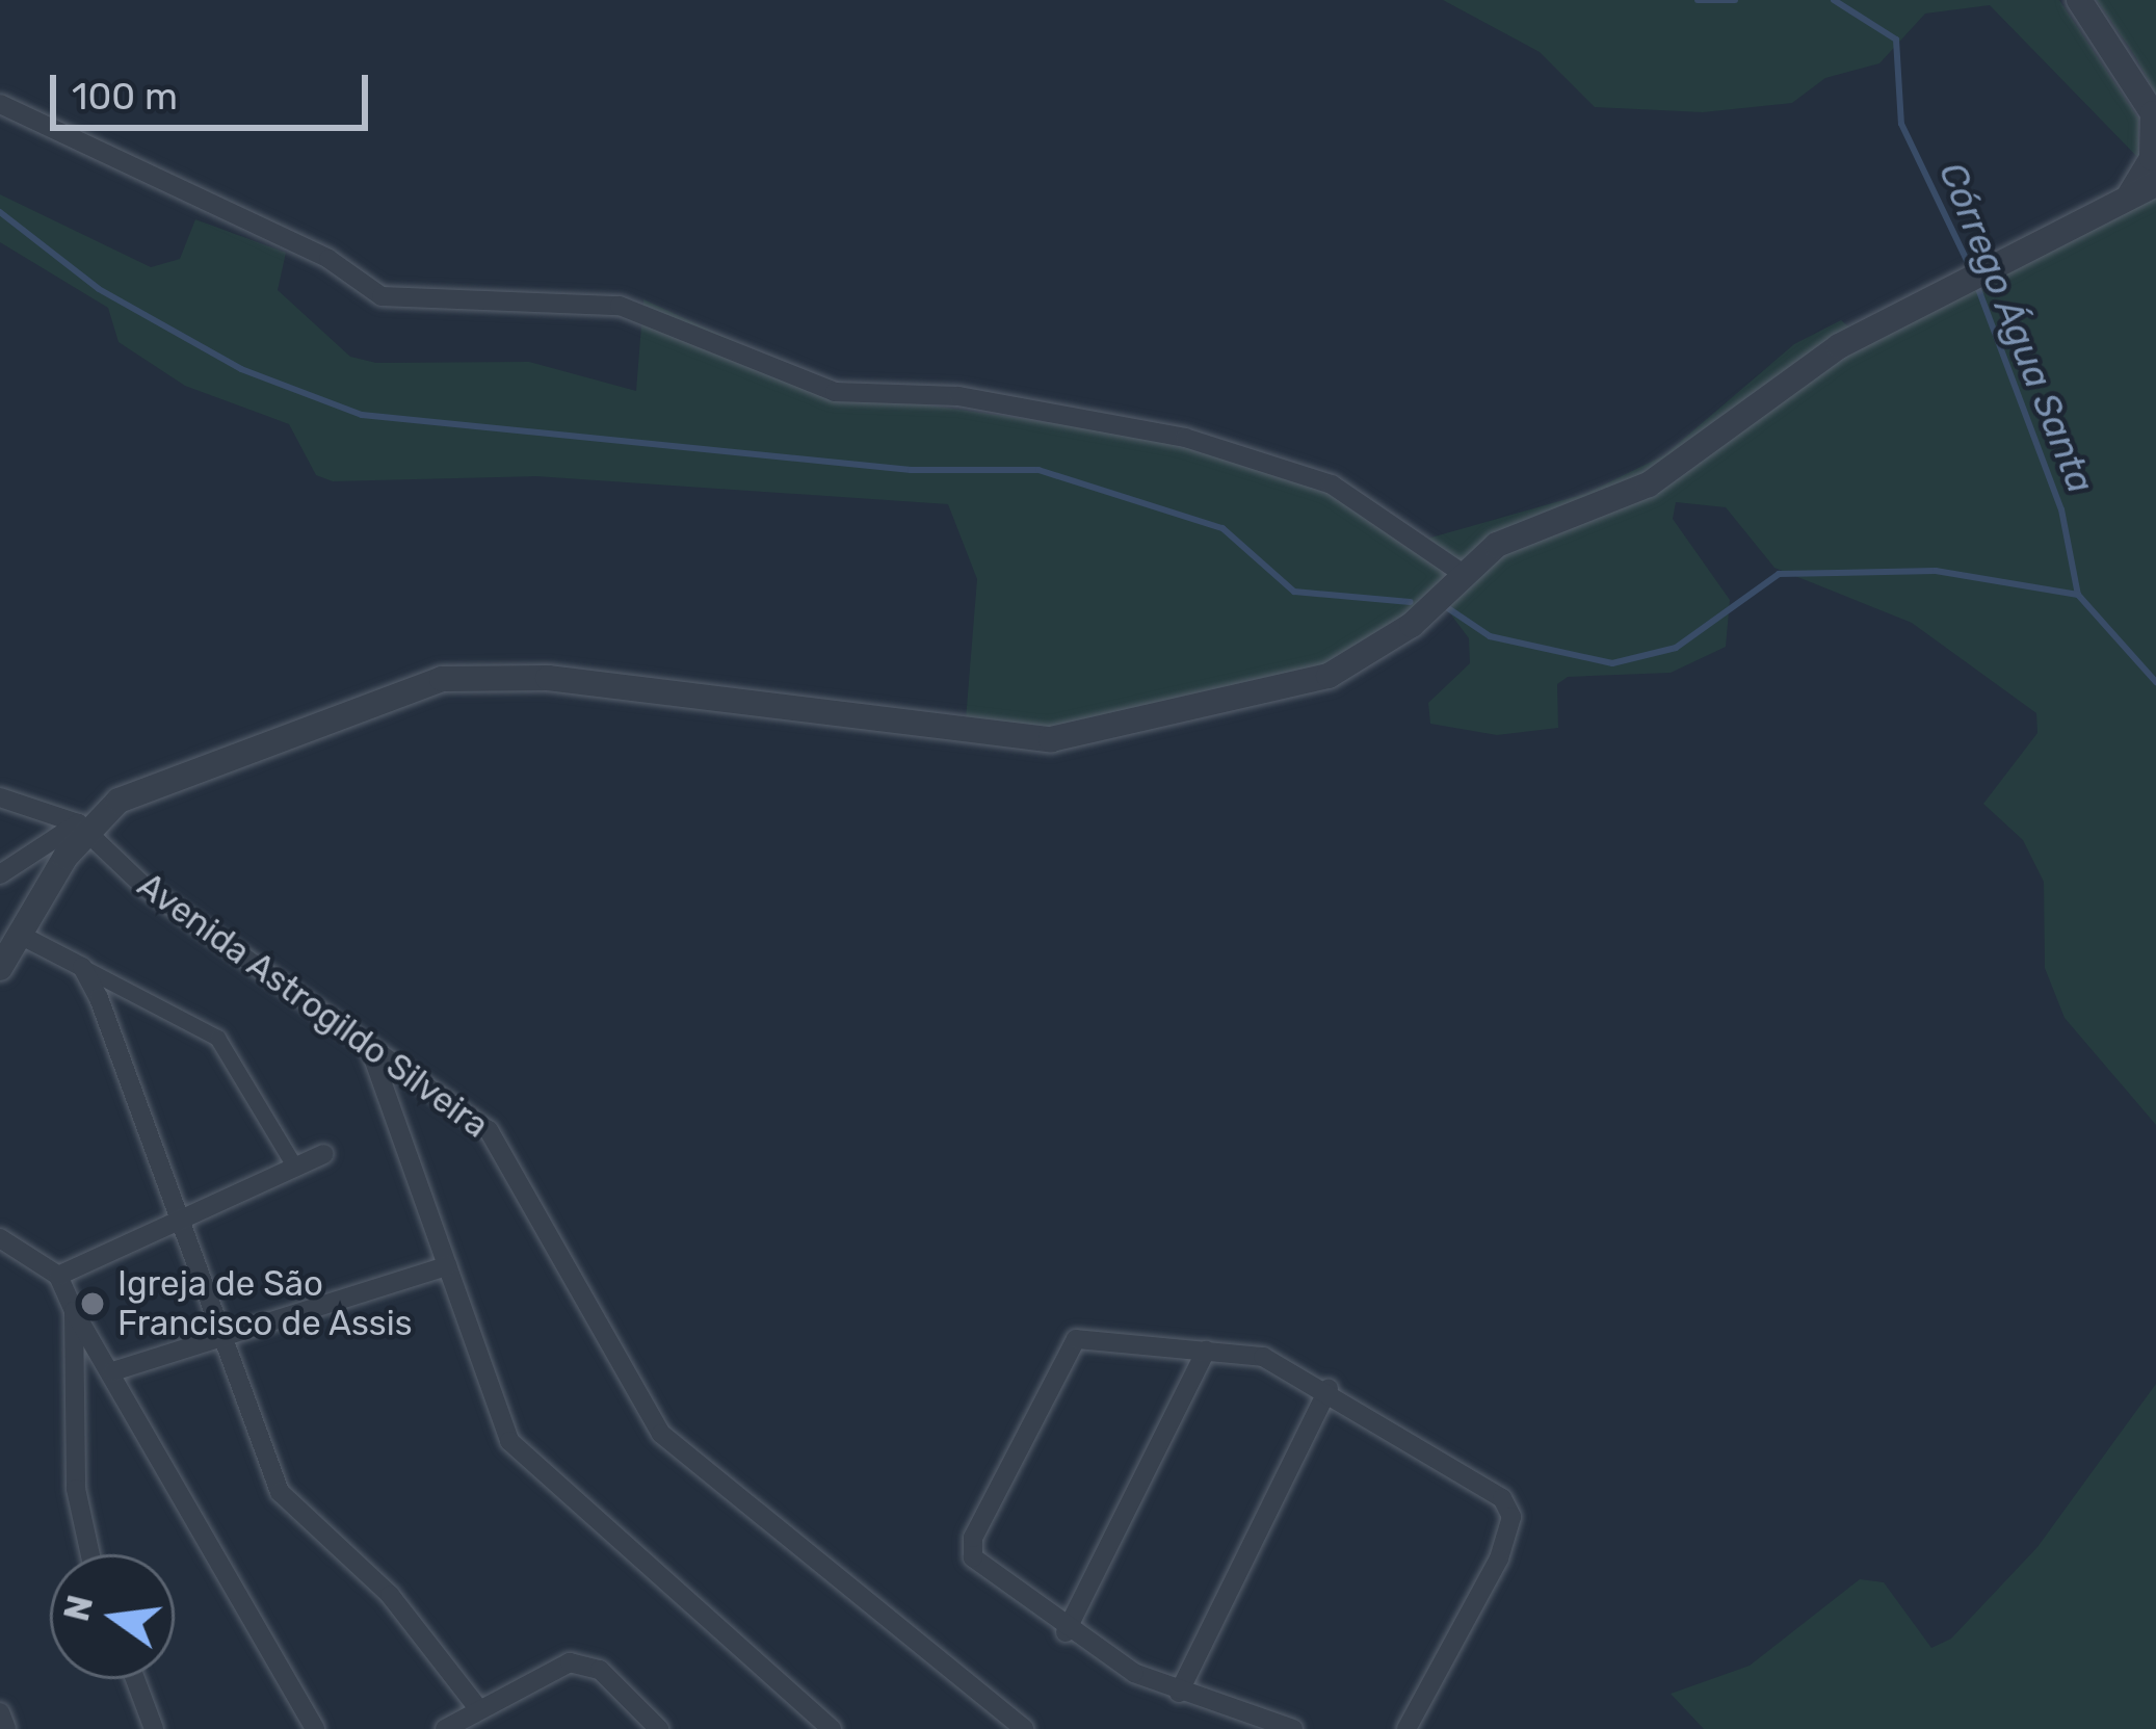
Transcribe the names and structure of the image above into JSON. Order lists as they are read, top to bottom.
{
  "streets": {
    "street": ["Avenida Astrogildo Silveira"]
  },
  "water": ["Córrego Água Santa"],
  "places": ["Igreja de São Francisco de Assis"],
  "scale_bar": "100 m",
  "north": "left"
}
